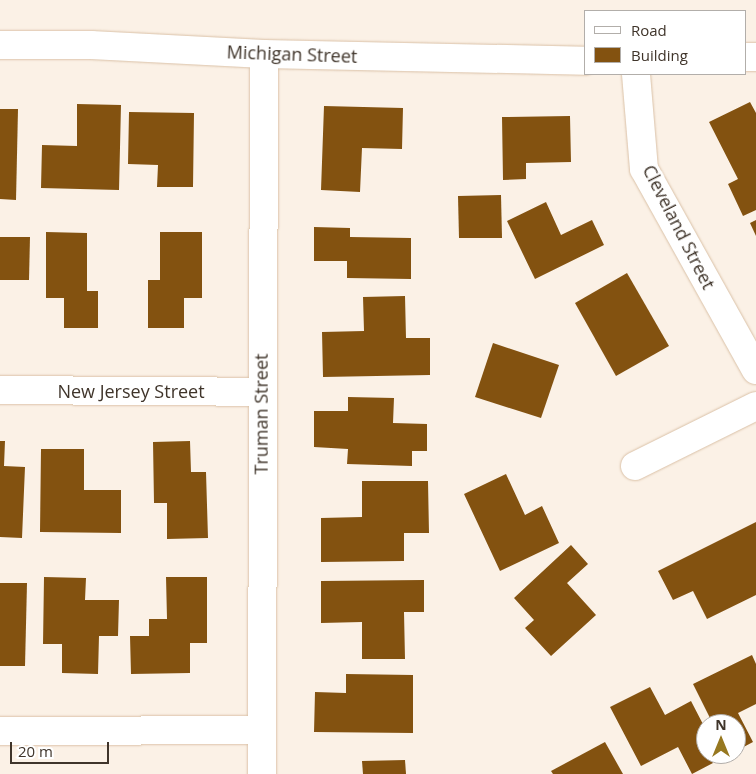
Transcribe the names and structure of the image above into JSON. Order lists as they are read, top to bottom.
{
  "streets": {
    "street": [
      "Michigan Street",
      "Cleveland Street",
      "New Jersey Street",
      "Truman Street"
    ]
  },
  "crossings": [
    ["Michigan Street", "Truman Street"],
    ["New Jersey Street", "Truman Street"]
  ],
  "legend": ["Road", "Building"],
  "scale_bar": "20 m",
  "north": "top"
}
